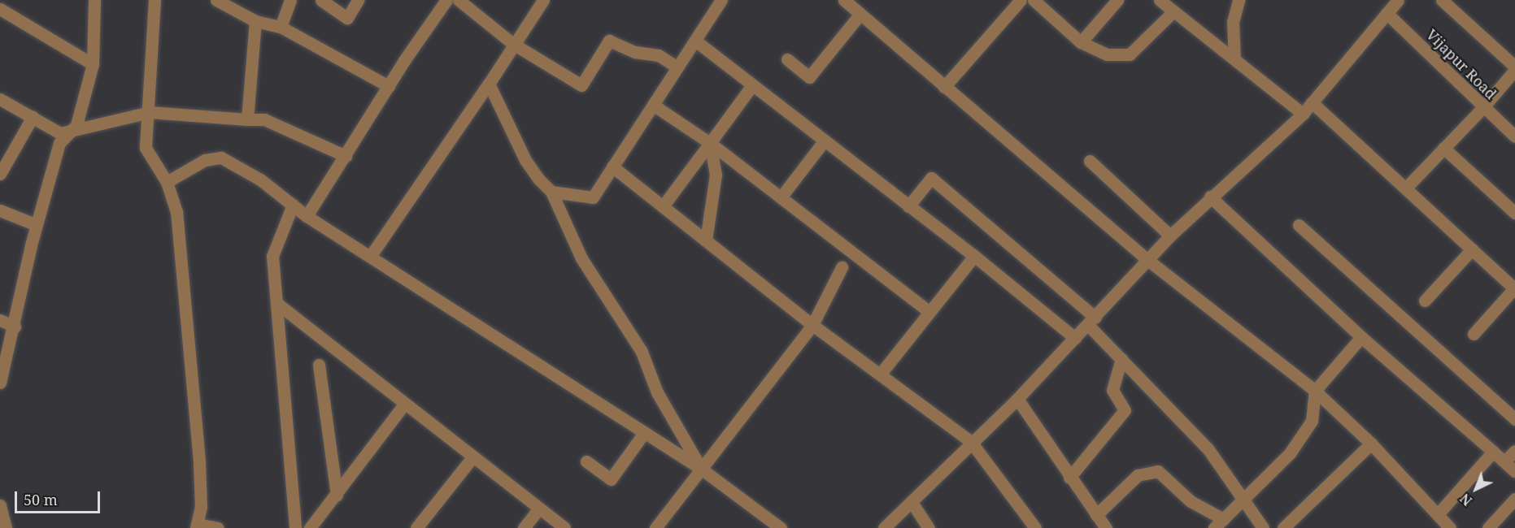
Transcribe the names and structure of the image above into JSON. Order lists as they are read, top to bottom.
{
  "streets": {
    "street": ["Vijapur Road"]
  },
  "scale_bar": "50 m",
  "north": "bottom left"
}
